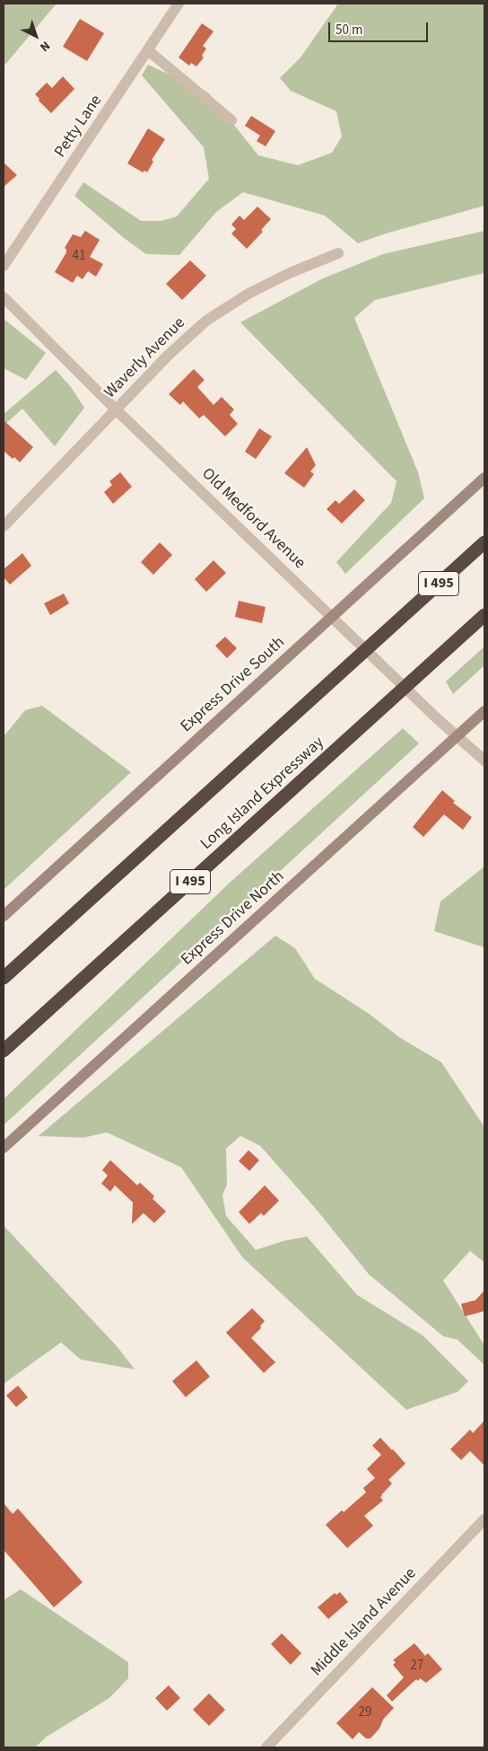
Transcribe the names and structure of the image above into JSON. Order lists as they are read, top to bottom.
{
  "streets": {
    "highway": ["I 495", "Long Island Expressway"],
    "main road": ["Express Drive South", "Express Drive North"],
    "street": [
      "Petty Lane",
      "Waverly Avenue",
      "Old Medford Avenue",
      "Middle Island Avenue"
    ]
  },
  "crossings": [
    ["Waverly Avenue", "Old Medford Avenue"],
    ["Old Medford Avenue", "Express Drive South"],
    ["Old Medford Avenue", "Express Drive North"]
  ],
  "house_numbers": ["41", "27", "29"],
  "scale_bar": "50 m",
  "north": "bottom right"
}
